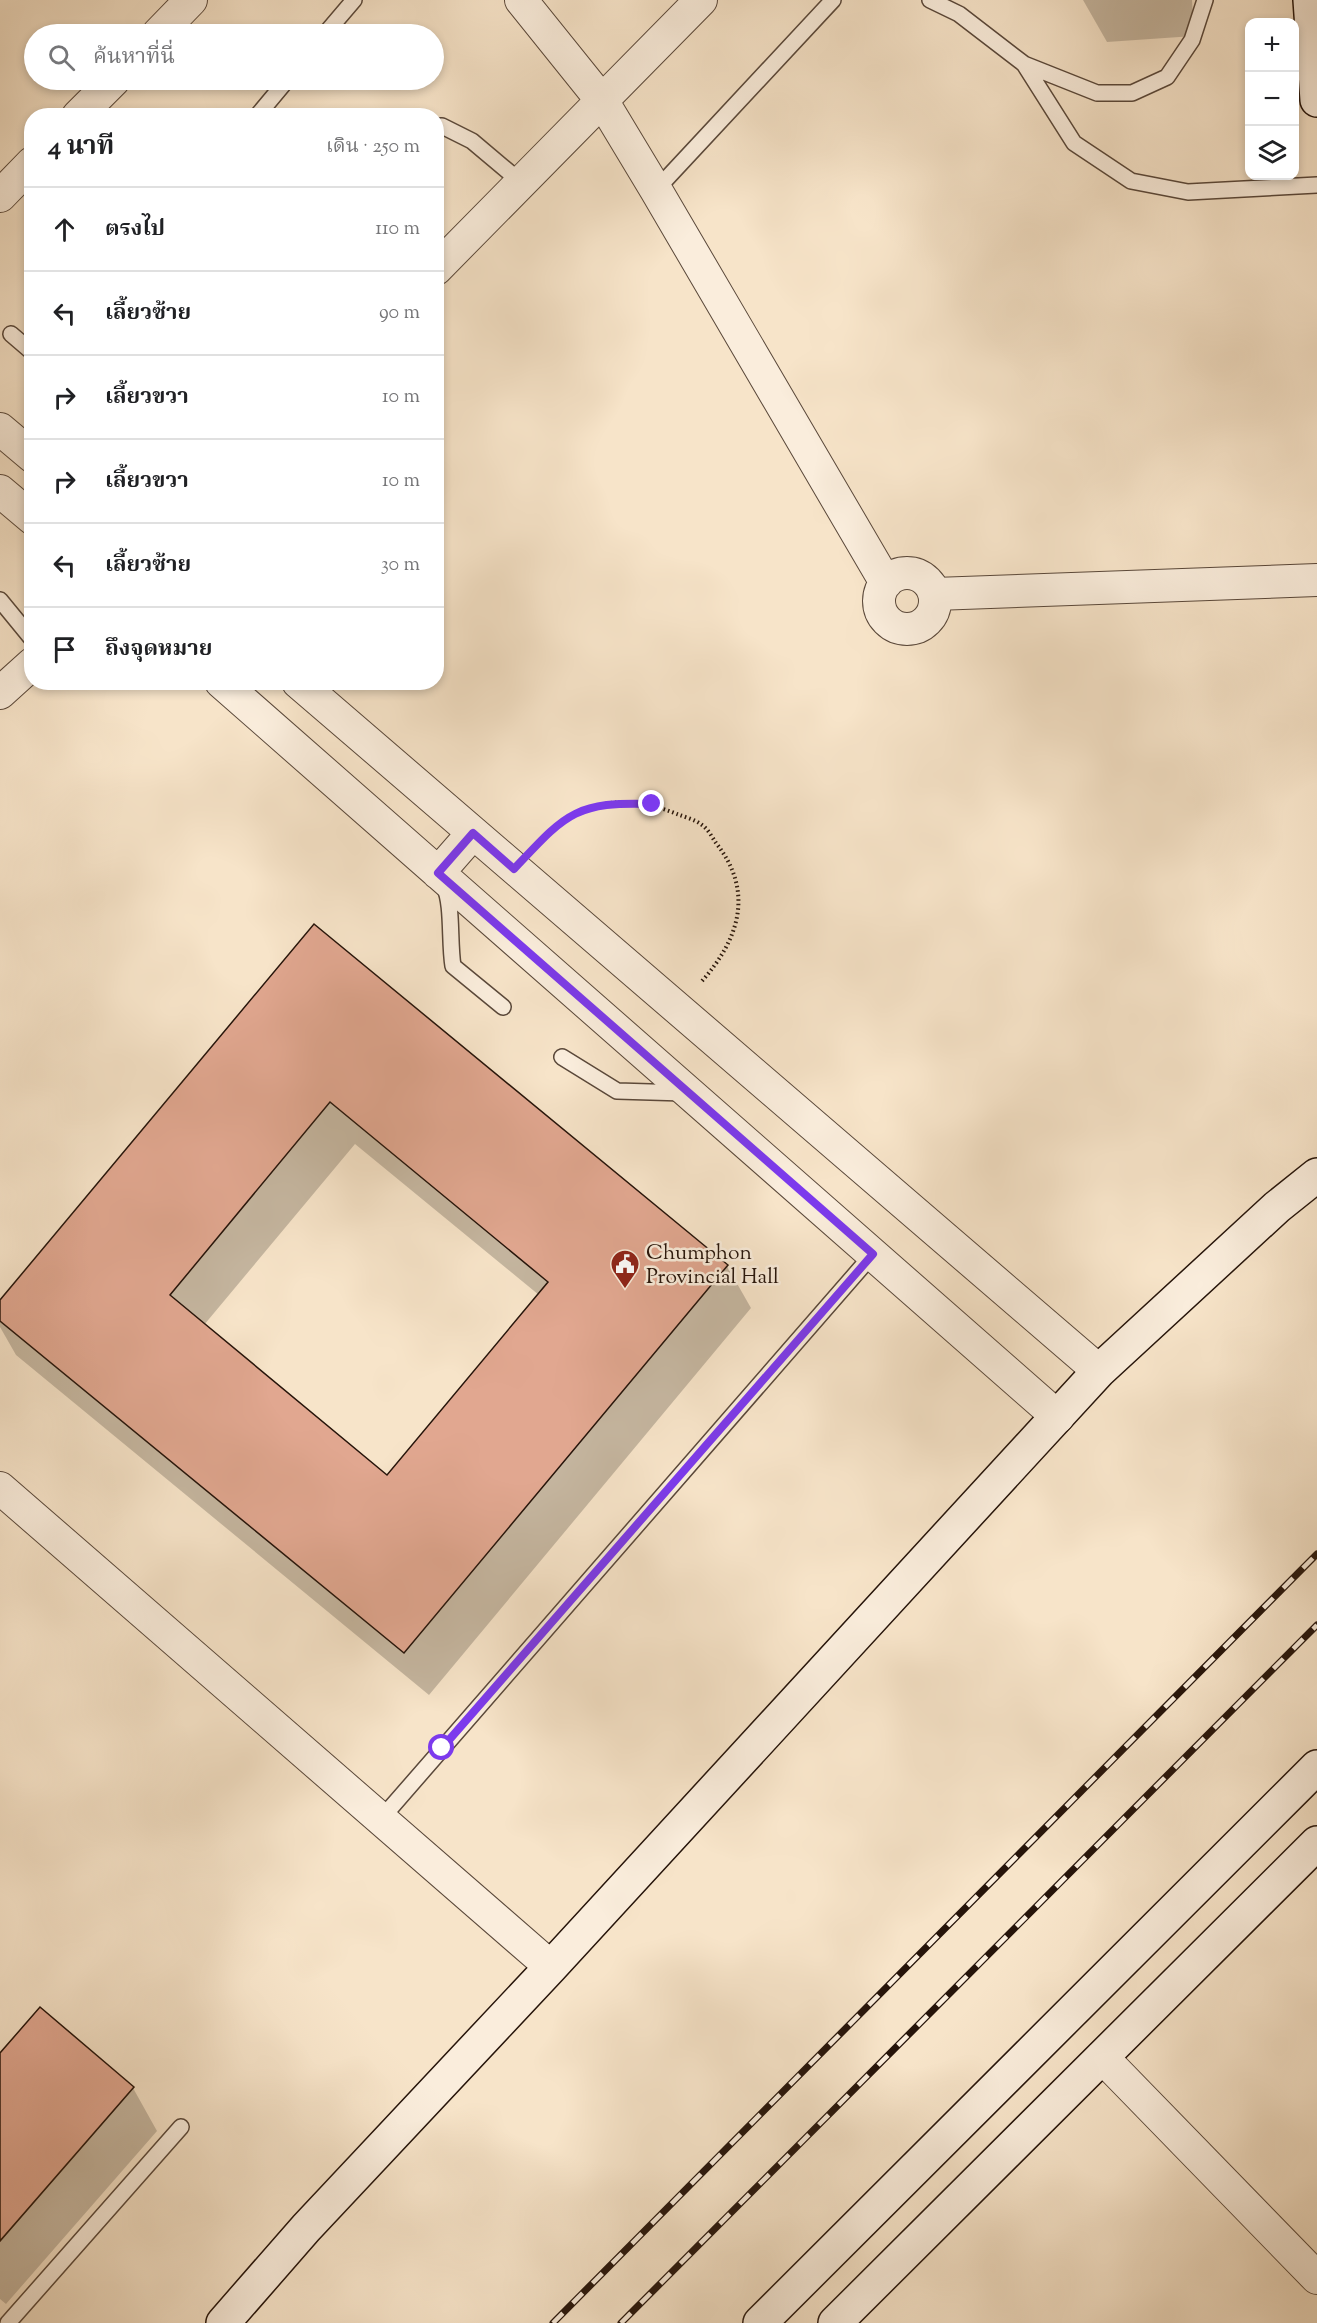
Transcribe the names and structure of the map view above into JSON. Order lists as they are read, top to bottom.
{
  "places": {
    "public building": ["Chumphon Provincial Hall"]
  },
  "page": {
    "map_buttons": ["+", "−"],
    "search": "ค้นหาที่นี่",
    "heading": ["4 นาที", "เดิน · 250 m"],
    "list": [
      ["ตรงไป", "110 m"],
      ["เลี้ยวซ้าย", "90 m"],
      ["เลี้ยวขวา", "10 m"],
      ["เลี้ยวขวา", "10 m"],
      ["เลี้ยวซ้าย", "30 m"],
      "ถึงจุดหมาย"
    ]
  }
}
